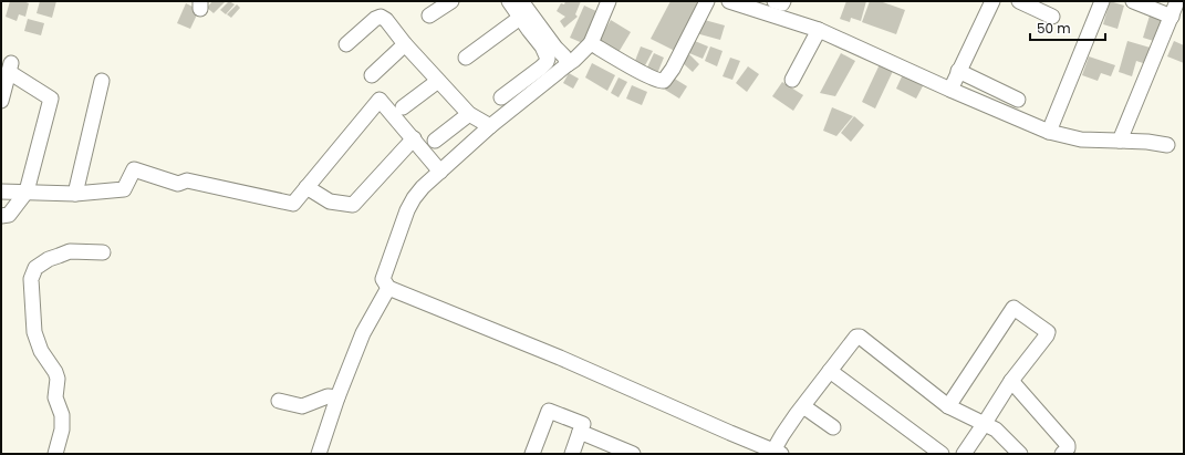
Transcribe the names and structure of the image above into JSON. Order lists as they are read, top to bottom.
{
  "scale_bar": "50 m"
}
